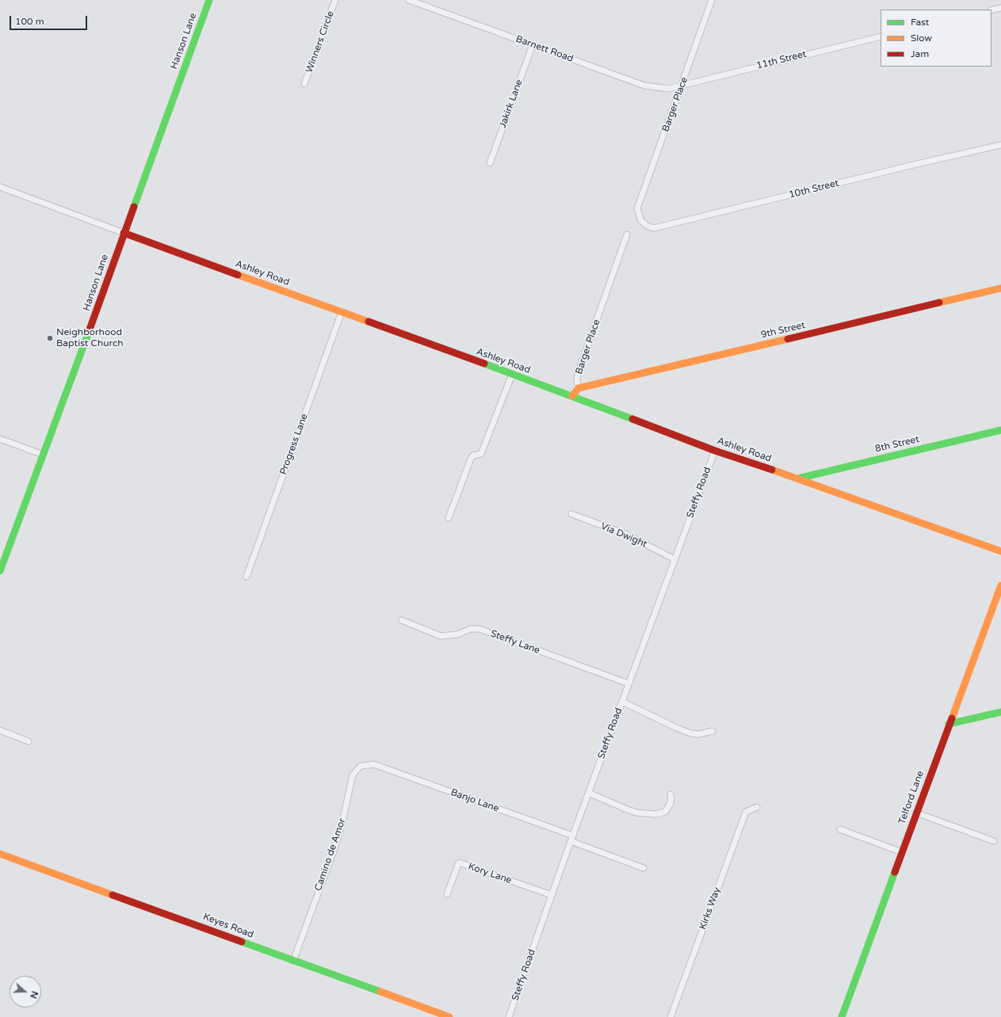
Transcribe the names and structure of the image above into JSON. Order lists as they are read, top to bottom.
{
  "streets": {
    "street": [
      "Hanson Lane",
      "Winners Circle",
      "Barnett Road",
      "11th Street",
      "Jakirk Lane",
      "Barger Place",
      "10th Street",
      "Ashley Road",
      "9th Street",
      "Progress Lane",
      "8th Street",
      "Steffy Road",
      "Via Dwight",
      "Steffy Lane",
      "Telford Lane",
      "Banjo Lane",
      "Camino de Amor",
      "Kory Lane",
      "Kirks Way",
      "Keyes Road"
    ]
  },
  "crossings": [
    ["Hanson Lane", "Ashley Road"],
    ["Barnett Road", "11th Street"],
    ["Barnett Road", "Jakirk Lane"],
    ["Barnett Road", "Barger Place"],
    ["11th Street", "Barger Place"],
    ["Barger Place", "10th Street"],
    ["Barger Place", "9th Street"],
    ["Ashley Road", "Progress Lane"],
    ["Ashley Road", "8th Street"],
    ["Ashley Road", "Steffy Road"],
    ["Steffy Road", "Via Dwight"],
    ["Steffy Road", "Steffy Lane"],
    ["Steffy Road", "Banjo Lane"],
    ["Steffy Road", "Kory Lane"],
    ["Banjo Lane", "Camino de Amor"],
    ["Camino de Amor", "Keyes Road"]
  ],
  "places": ["Neighborhood Baptist Church"],
  "legend": ["Fast", "Slow", "Jam"],
  "scale_bar": "100 m",
  "north": "right"
}
